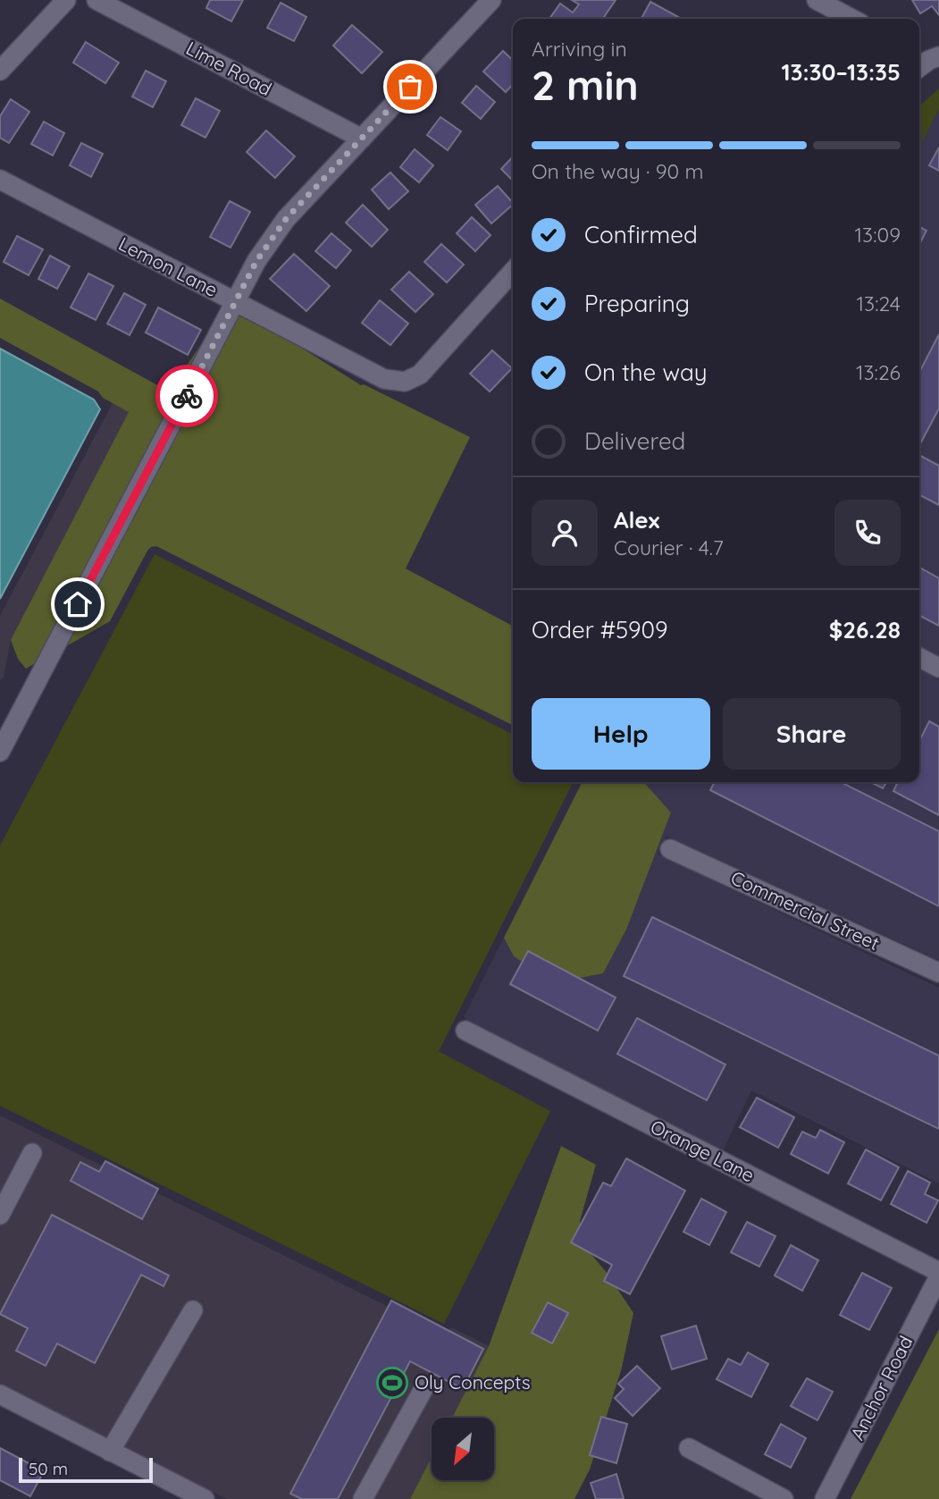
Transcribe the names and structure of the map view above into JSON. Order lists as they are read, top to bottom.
{
  "streets": {
    "street": [
      "Lime Road",
      "Lemon Lane",
      "Commercial Street",
      "Orange Lane",
      "Anchor Road"
    ]
  },
  "crossings": [
    ["Orange Lane", "Anchor Road"]
  ],
  "places": {
    "sports": ["Oly Concepts"]
  },
  "scale_bar": "50 m",
  "north": "bottom left",
  "page": {
    "heading": ["2 min", "Arriving in", "13:30–13:35"],
    "panel": [
      "Alex",
      "Courier · 4.7",
      "Order #5909",
      "$26.28"
    ],
    "bar": "On the way · 90 m",
    "list": [
      ["Confirmed", "13:09"],
      ["Preparing", "13:24"],
      ["On the way", "13:26"],
      "Delivered"
    ],
    "buttons": ["Help", "Share"],
    "scale": "50 m"
  }
}
